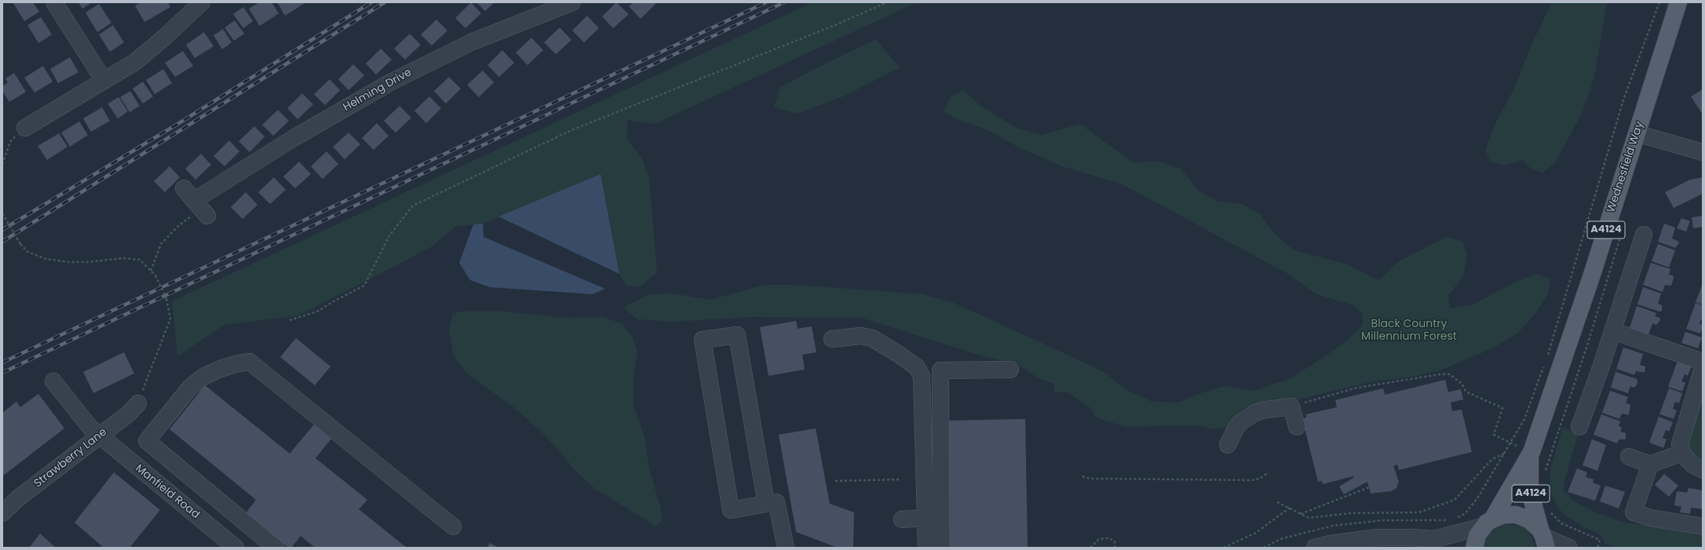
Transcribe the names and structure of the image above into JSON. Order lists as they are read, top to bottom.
{
  "streets": {
    "main road": ["Wednesfield Way", "A4124"],
    "street": ["Helming Drive", "Strawberry Lane", "Manfield Road"]
  },
  "crossings": [
    ["Strawberry Lane", "Manfield Road"]
  ],
  "parks": ["Black Country Millennium Forest"]
}
